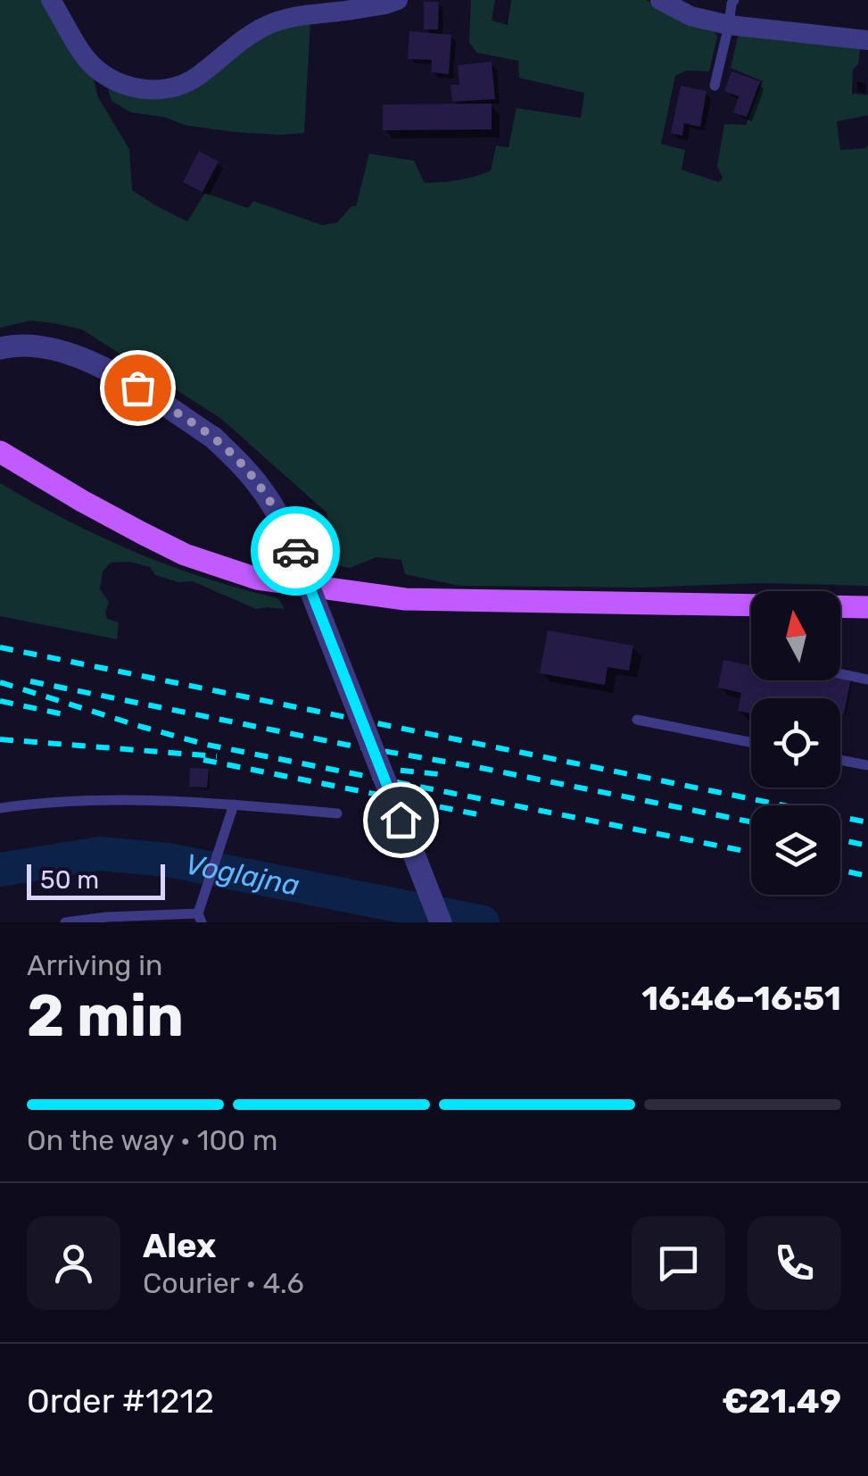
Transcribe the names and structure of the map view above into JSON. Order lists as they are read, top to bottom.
{
  "water": ["Voglajna"],
  "scale_bar": "50 m",
  "north": "top",
  "page": {
    "scale": "50 m",
    "heading": ["2 min", "Arriving in", "16:46–16:51"],
    "panel": [
      "Alex",
      "Courier · 4.6",
      "Order #1212",
      "€21.49"
    ],
    "bar": "On the way · 100 m"
  }
}
